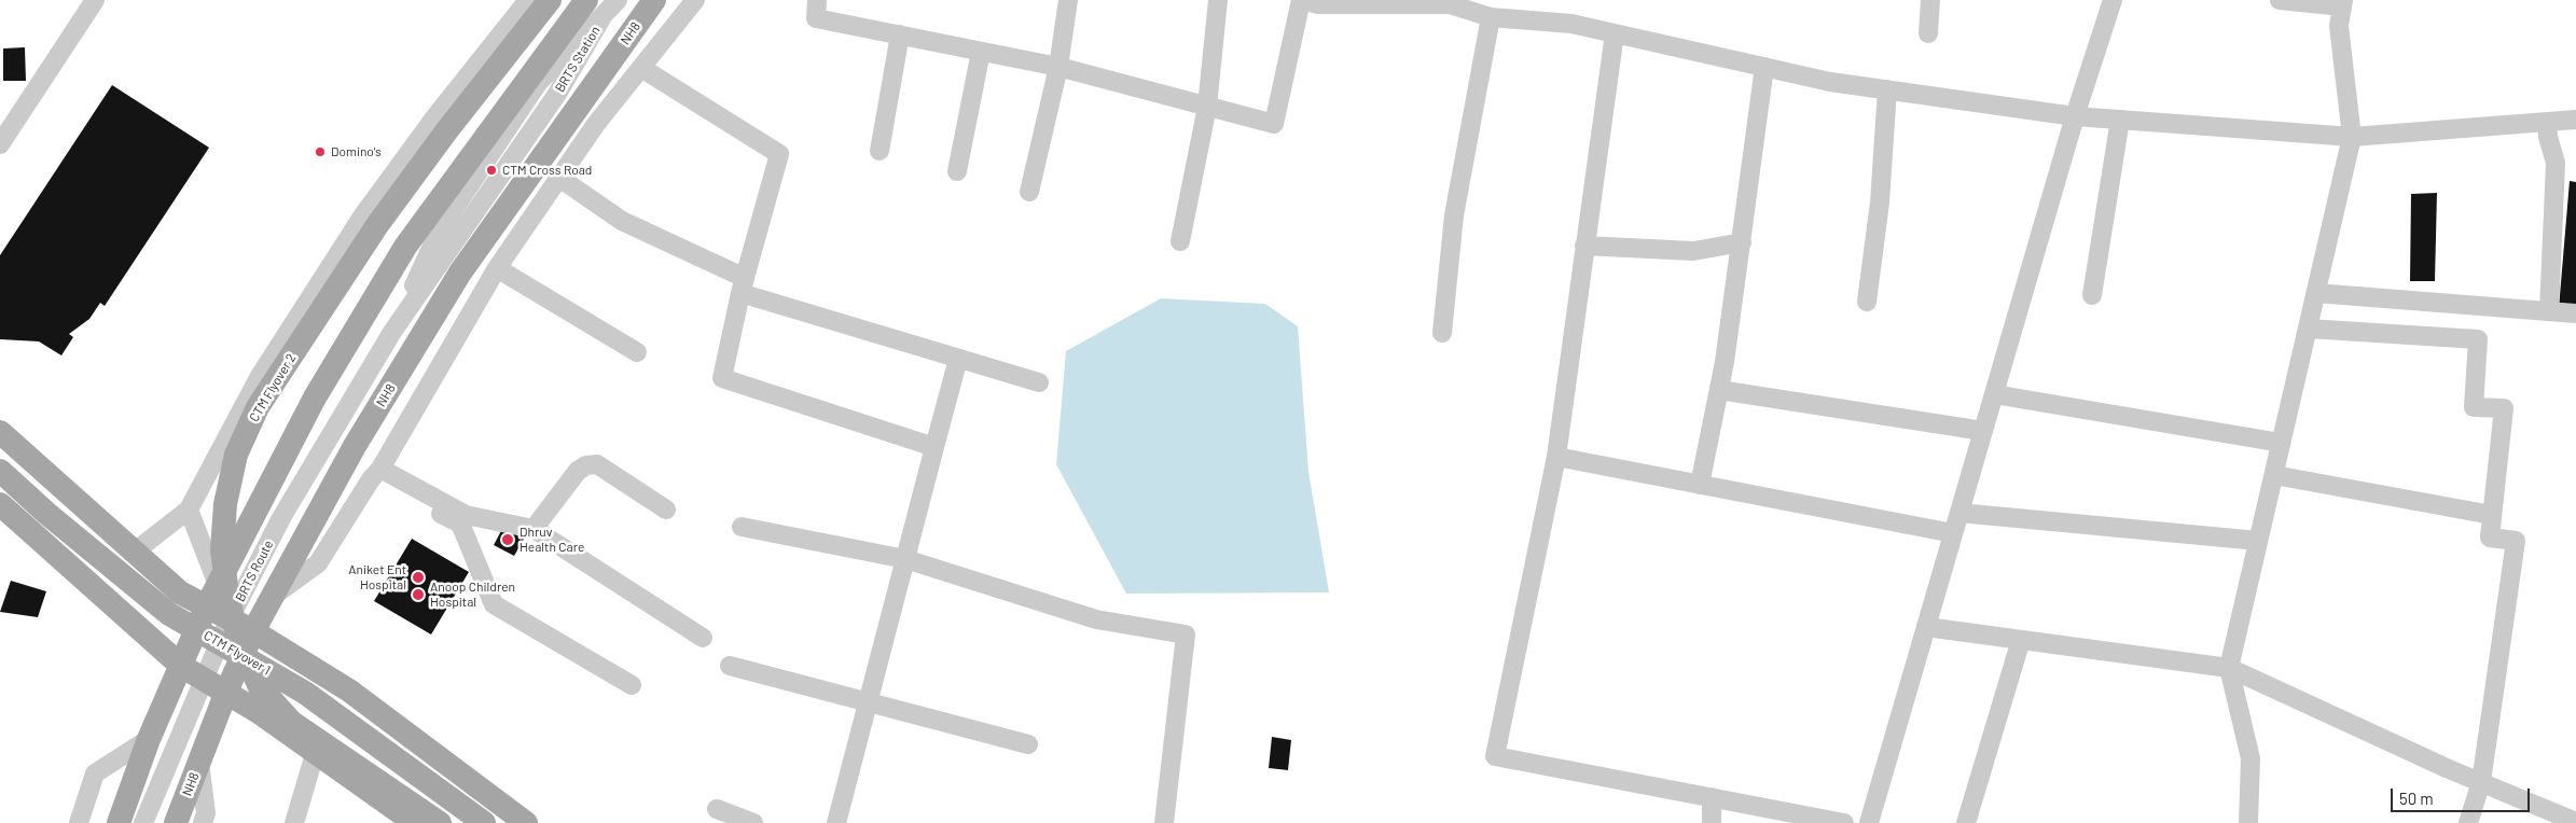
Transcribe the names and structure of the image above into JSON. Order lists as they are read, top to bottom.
{
  "streets": {
    "main road": ["NH8", "CTM Flyover 2", "CTM Flyover 1"],
    "street": ["BRTS Station", "BRTS Route"]
  },
  "crossings": [
    ["BRTS Station", "BRTS Route"]
  ],
  "places": [
    "Domino's",
    "CTM Cross Road",
    "Dhruv Health Care",
    "Aniket Ent Hospital",
    "Anoop Children Hospital"
  ],
  "scale_bar": "50 m"
}
